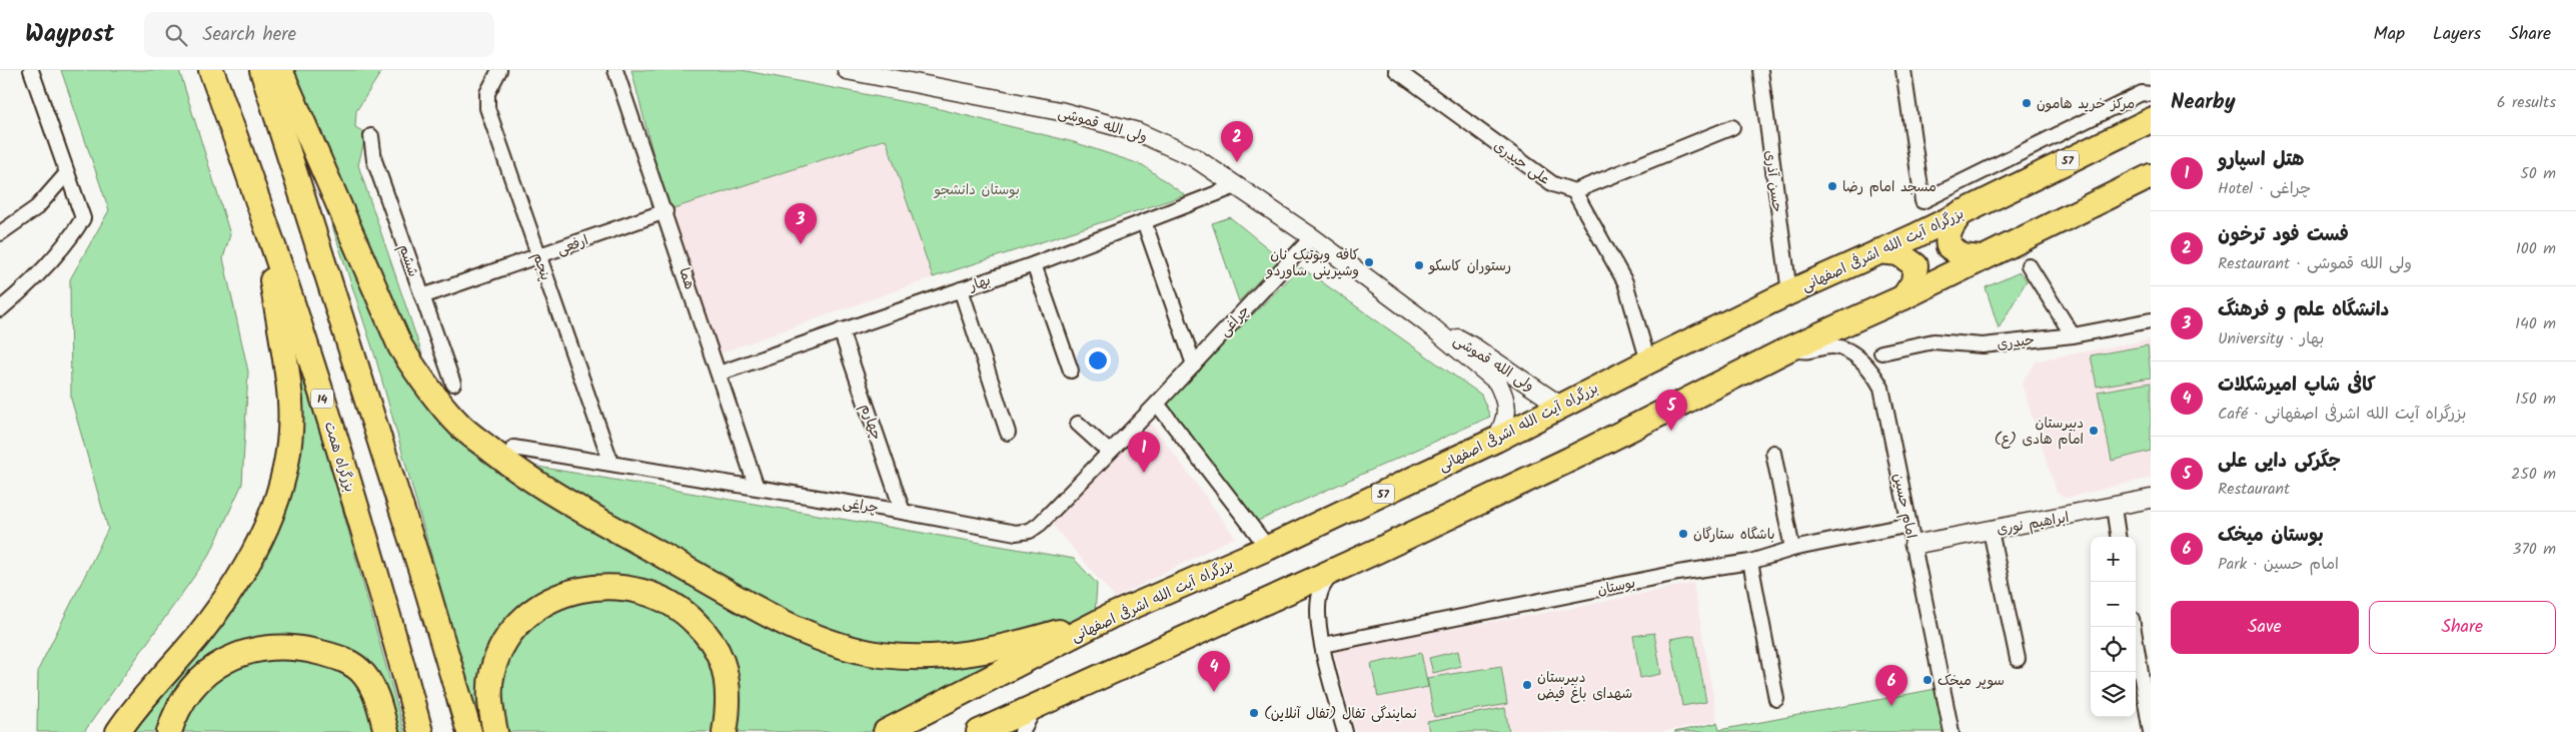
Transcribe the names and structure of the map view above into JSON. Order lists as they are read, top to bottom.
{
  "streets": {
    "highway": [
      "57",
      "بزرگراه آیت الله اشرفی اصفهانی",
      "14",
      "بزرگراه همت"
    ],
    "street": [
      "ولی الله قموشی",
      "علی حیدری",
      "حسن آذری",
      "ارفعی",
      "ششم",
      "پنجم",
      "هما",
      "بهار",
      "چراغی",
      "حیدری",
      "چهارم",
      "امام حسین",
      "ابراهیم نوری",
      "بوستان"
    ]
  },
  "crossings": [
    ["ولی الله قموشی", "بزرگراه آیت الله اشرفی اصفهانی"],
    ["ولی الله قموشی", "بهار"],
    ["ولی الله قموشی", "چراغی"],
    ["حسن آذری", "بزرگراه آیت الله اشرفی اصفهانی"],
    ["ارفعی", "ششم"],
    ["ارفعی", "پنجم"],
    ["ارفعی", "هما"],
    ["پنجم", "چراغی"],
    ["هما", "بهار"],
    ["هما", "چراغی"],
    ["بهار", "چهارم"],
    ["چراغی", "چهارم"],
    ["امام حسین", "ابراهیم نوری"],
    ["امام حسین", "بوستان"]
  ],
  "parks": ["بوستان دانشجو"],
  "places": [
    "مرکز خرید هامون",
    "مسجد امام رضا",
    "کافه وبوتیک نان وشیرینی ساوردو",
    "رستوران کاسکو",
    "دبیرستان امام هادی (ع)",
    "باشگاه ستارگان",
    "سوپر میخک",
    "دبیرستان شهدای باغ فیض",
    "نمایندگی تفال (تفال آنلاین)"
  ],
  "page": {
    "header": "Waypost",
    "search": "Search here",
    "nav": ["Map", "Layers", "Share"],
    "heading": ["Nearby", "6 results"],
    "pins": [
      "2",
      "3",
      "5",
      "1",
      "4",
      "6"
    ],
    "list": [
      {
        "mark": "1",
        "name": "هتل اسپارو",
        "note": "Hotel · چراغی",
        "value": "50 m"
      },
      {
        "mark": "2",
        "name": "فست فود ترخون",
        "note": "Restaurant · ولی الله قموشی",
        "value": "100 m"
      },
      {
        "mark": "3",
        "name": "دانشگاه علم و فرهنگ",
        "note": "University · بهار",
        "value": "140 m"
      },
      {
        "mark": "4",
        "name": "کافی شاپ امیرشکلات",
        "note": "Café · بزرگراه آیت الله اشرفی اصفهانی",
        "value": "150 m"
      },
      {
        "mark": "5",
        "name": "جگرکی دایی علی",
        "note": "Restaurant",
        "value": "250 m"
      },
      {
        "mark": "6",
        "name": "بوستان میخک",
        "note": "Park · امام حسین",
        "value": "370 m"
      }
    ],
    "map_buttons": ["+", "−"],
    "buttons": ["Save", "Share"]
  }
}
